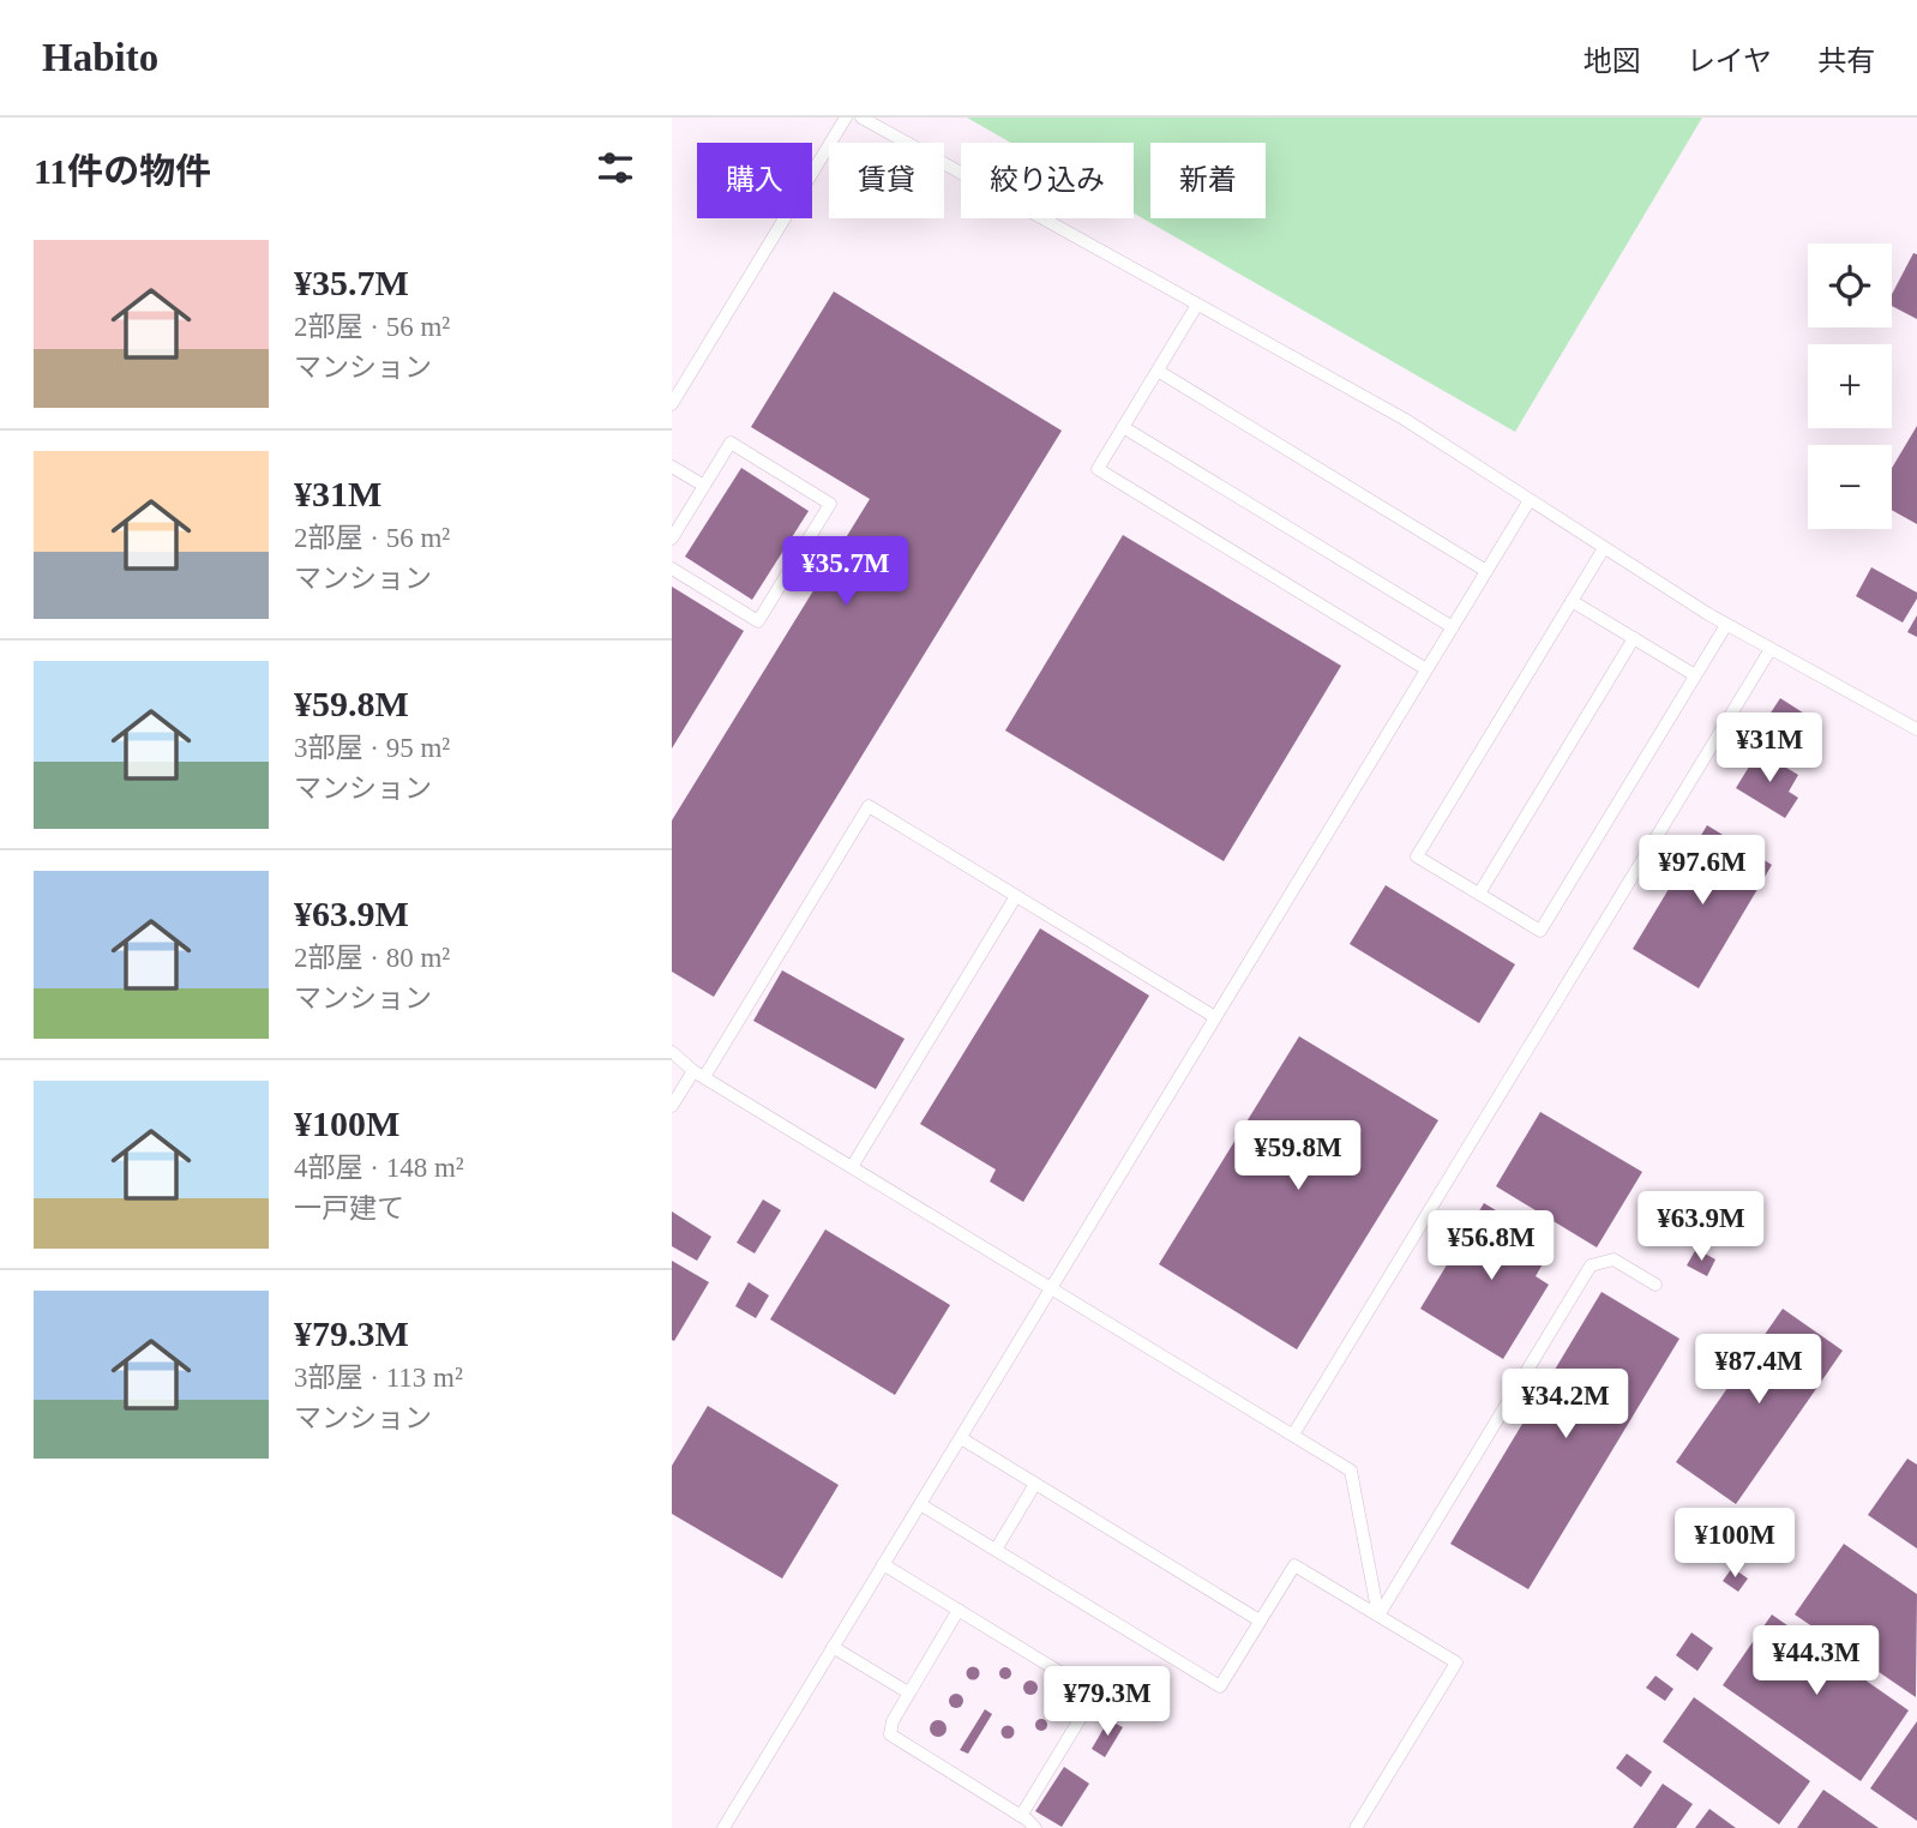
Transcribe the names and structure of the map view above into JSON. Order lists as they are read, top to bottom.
{
  "page": {
    "header": "Habito",
    "nav": ["地図", "レイヤ", "共有"],
    "heading": "11件の物件",
    "chip": [
      "購入",
      "賃貸",
      "絞り込み",
      "新着"
    ],
    "list": [
      {
        "name": "¥35.7M",
        "note": "2部屋 · 56 m² · マンション"
      },
      {
        "name": "¥31M",
        "note": "2部屋 · 56 m² · マンション"
      },
      {
        "name": "¥59.8M",
        "note": "3部屋 · 95 m² · マンション"
      },
      {
        "name": "¥63.9M",
        "note": "2部屋 · 80 m² · マンション"
      },
      {
        "name": "¥100M",
        "note": "4部屋 · 148 m² · 一戸建て"
      },
      {
        "name": "¥79.3M",
        "note": "3部屋 · 113 m² · マンション"
      }
    ],
    "map_buttons": ["+", "−"],
    "price": [
      "¥35.7M",
      "¥31M",
      "¥97.6M",
      "¥59.8M",
      "¥63.9M",
      "¥56.8M",
      "¥87.4M",
      "¥34.2M",
      "¥100M",
      "¥44.3M",
      "¥79.3M"
    ]
  }
}
